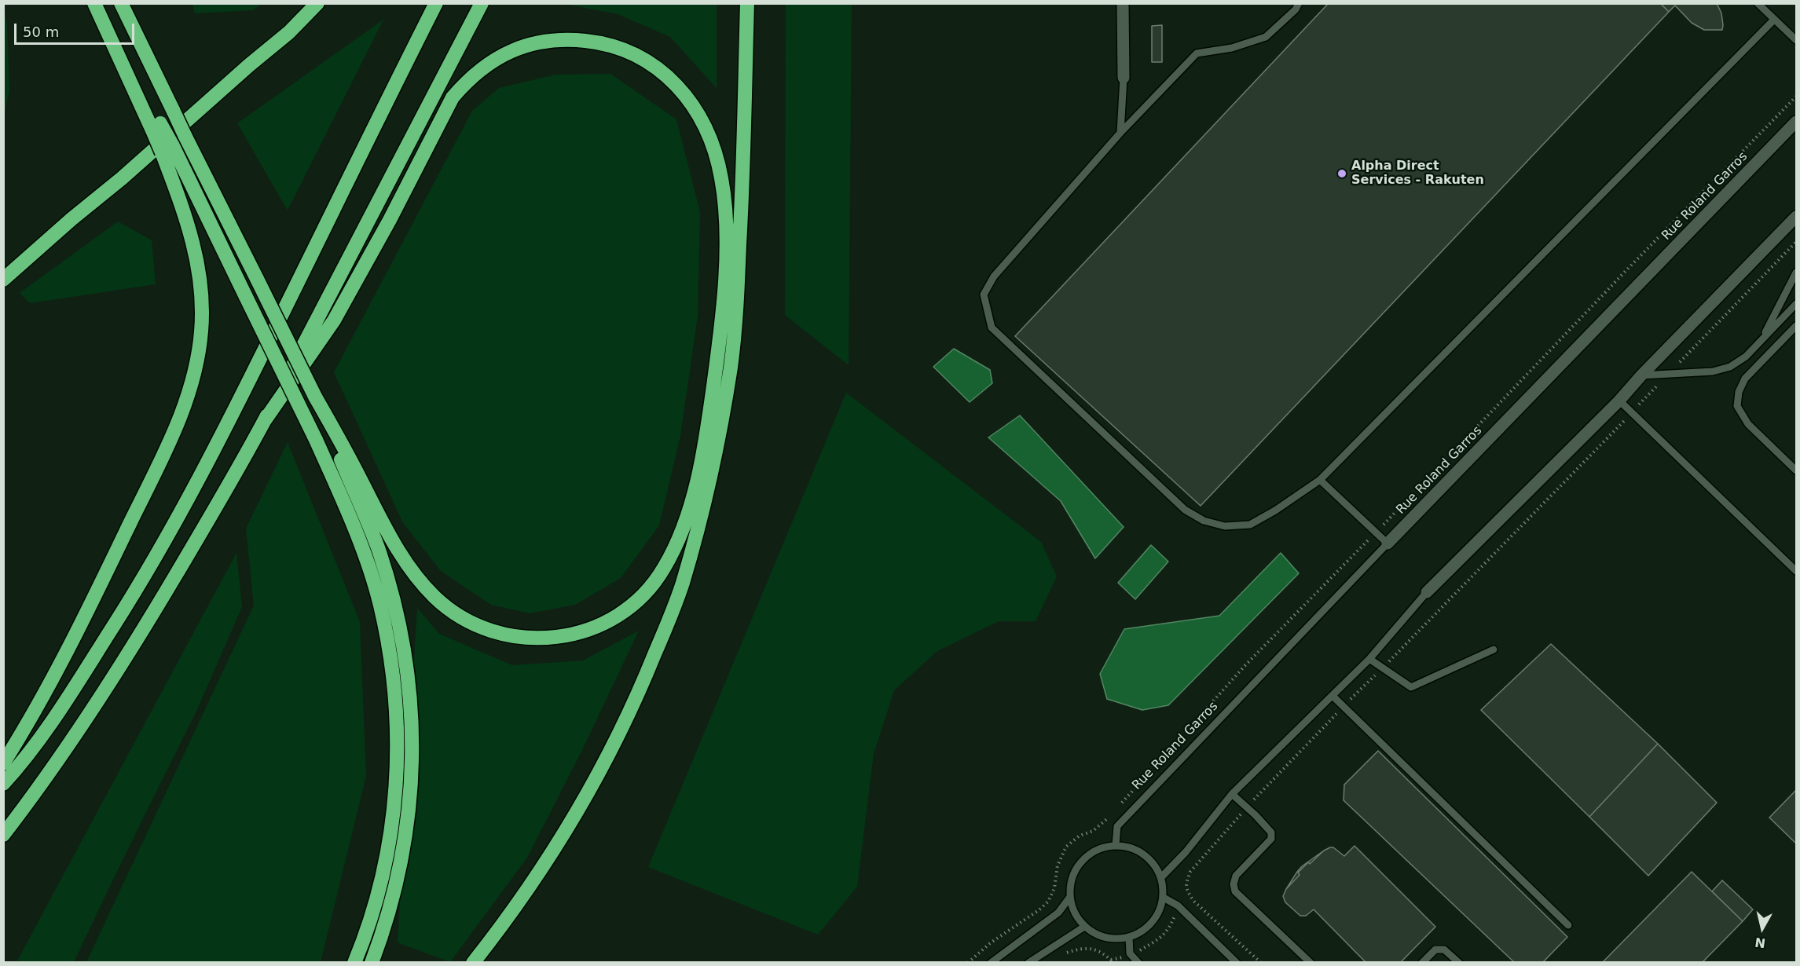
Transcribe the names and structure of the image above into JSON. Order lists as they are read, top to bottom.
{
  "streets": {
    "street": ["Rue Roland Garros"]
  },
  "places": ["Alpha Direct Services - Rakuten"],
  "scale_bar": "50 m",
  "north": "bottom"
}
